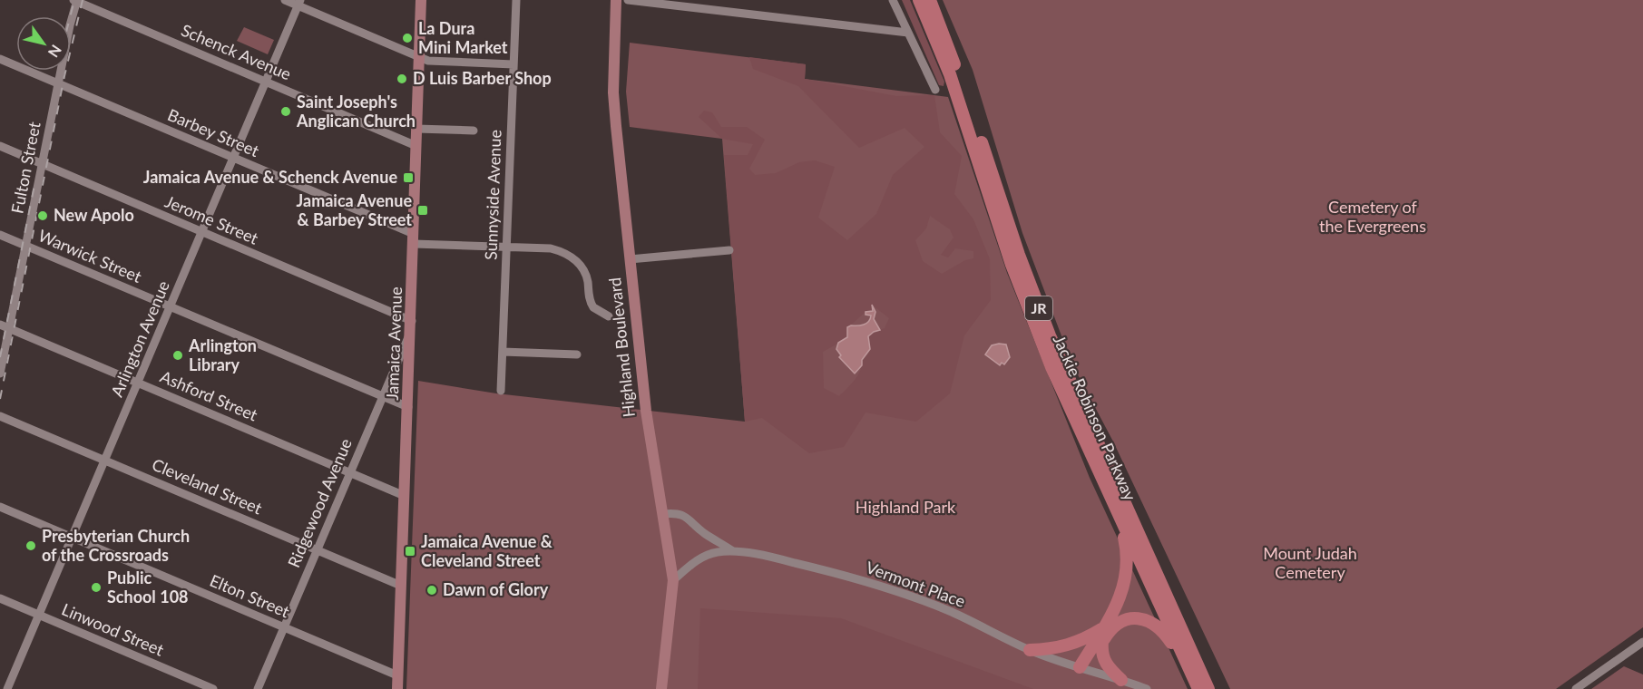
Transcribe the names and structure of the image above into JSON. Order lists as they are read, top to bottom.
{
  "streets": {
    "highway": ["JR", "Jackie Robinson Parkway"],
    "main road": ["Jamaica Avenue", "Highland Boulevard"],
    "street": [
      "Schenck Avenue",
      "Barbey Street",
      "Fulton Street",
      "Sunnyside Avenue",
      "Jerome Street",
      "Warwick Street",
      "Arlington Avenue",
      "Ashford Street",
      "Cleveland Street",
      "Ridgewood Avenue",
      "Vermont Place",
      "Elton Street",
      "Linwood Street"
    ]
  },
  "crossings": [
    ["Schenck Avenue", "Fulton Street"],
    ["Schenck Avenue", "Arlington Avenue"],
    ["Schenck Avenue", "Jamaica Avenue"],
    ["Barbey Street", "Fulton Street"],
    ["Barbey Street", "Sunnyside Avenue"],
    ["Barbey Street", "Arlington Avenue"],
    ["Barbey Street", "Jamaica Avenue"],
    ["Fulton Street", "Jerome Street"],
    ["Fulton Street", "Warwick Street"],
    ["Fulton Street", "Ashford Street"],
    ["Jerome Street", "Arlington Avenue"],
    ["Jerome Street", "Jamaica Avenue"],
    ["Jerome Street", "Ridgewood Avenue"],
    ["Warwick Street", "Arlington Avenue"],
    ["Warwick Street", "Jamaica Avenue"],
    ["Warwick Street", "Ridgewood Avenue"],
    ["Arlington Avenue", "Ashford Street"],
    ["Arlington Avenue", "Cleveland Street"],
    ["Arlington Avenue", "Elton Street"],
    ["Arlington Avenue", "Linwood Street"],
    ["Jamaica Avenue", "Ashford Street"],
    ["Jamaica Avenue", "Cleveland Street"],
    ["Jamaica Avenue", "Ridgewood Avenue"],
    ["Jamaica Avenue", "Elton Street"],
    ["Highland Boulevard", "Vermont Place"],
    ["Ashford Street", "Ridgewood Avenue"],
    ["Cleveland Street", "Ridgewood Avenue"],
    ["Ridgewood Avenue", "Elton Street"]
  ],
  "parks": ["Cemetery of the Evergreens", "Highland Park", "Mount Judah Cemetery"],
  "places": {
    "other": [
      "La Dura Mini Market",
      "D Luis Barber Shop",
      "Saint Joseph's Anglican Church",
      "New Apolo",
      "Arlington Library",
      "Presbyterian Church of the Crossroads",
      "Public School 108",
      "Dawn of Glory"
    ],
    "transit": ["Jamaica Avenue & Schenck Avenue", "Jamaica Avenue & Barbey Street", "Jamaica Avenue & Cleveland Street"]
  },
  "north": "bottom right"
}
